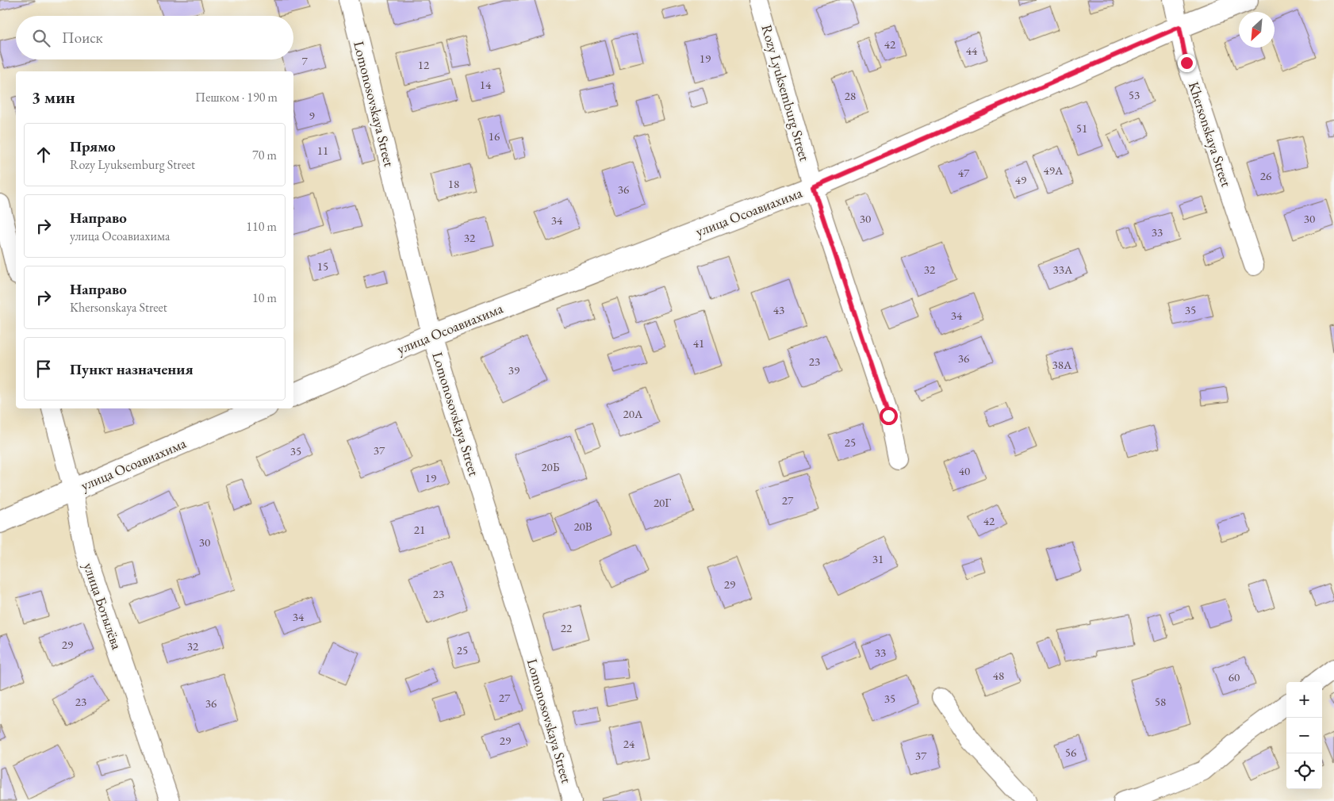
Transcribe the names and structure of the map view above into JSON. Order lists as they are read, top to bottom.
{
  "streets": {
    "street": [
      "Rozy Lyuksemburg Street",
      "Lomonosovskaya Street",
      "Khersonskaya Street",
      "улица Осоавиахима",
      "улица Ботылёва"
    ]
  },
  "crossings": [
    ["Rozy Lyuksemburg Street", "улица Осоавиахима"],
    ["Lomonosovskaya Street", "улица Осоавиахима"],
    ["Khersonskaya Street", "улица Осоавиахима"],
    ["улица Осоавиахима", "улица Ботылёва"]
  ],
  "house_numbers": [
    "42",
    "44",
    "19",
    "7",
    "12",
    "14",
    "53",
    "28",
    "9",
    "51",
    "16",
    "11",
    "49А",
    "47",
    "26",
    "49",
    "18",
    "36",
    "30",
    "30",
    "34",
    "33",
    "32",
    "15",
    "32",
    "33А",
    "43",
    "35",
    "34",
    "41",
    "36",
    "23",
    "38А",
    "39",
    "20А",
    "25",
    "37",
    "35",
    "20Б",
    "40",
    "19",
    "27",
    "20Г",
    "42",
    "20В",
    "21",
    "30",
    "31",
    "29",
    "23",
    "34",
    "22",
    "29",
    "32",
    "25",
    "33",
    "48",
    "60",
    "27",
    "35",
    "23",
    "58",
    "36",
    "29",
    "24",
    "56",
    "37"
  ],
  "north": "bottom left",
  "page": {
    "search": "Поиск",
    "heading": ["3 мин", "Пешком · 190 m"],
    "list": [
      ["Прямо", "Rozy Lyuksemburg Street", "70 m"],
      ["Направо", "улица Осоавиахима", "110 m"],
      ["Направо", "Khersonskaya Street", "10 m"],
      "Пункт назначения"
    ],
    "map_buttons": ["+", "−"]
  }
}
